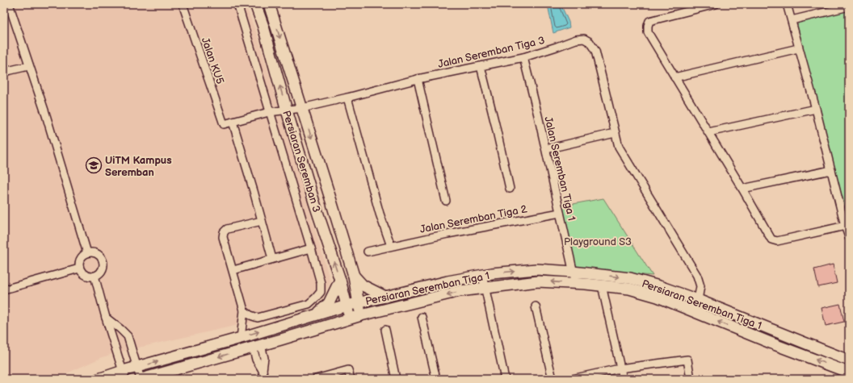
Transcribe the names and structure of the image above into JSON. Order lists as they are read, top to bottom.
{
  "streets": {
    "main road": ["Persiaran Seremban 3", "Persiaran Seremban Tiga 1"],
    "street": [
      "Jalan Seremban Tiga 3",
      "Jalan KU5",
      "Jalan Seremban Tiga 1",
      "Jalan Seremban Tiga 2"
    ]
  },
  "crossings": [
    ["Jalan Seremban Tiga 3", "Jalan KU5"],
    ["Jalan Seremban Tiga 3", "Persiaran Seremban 3"],
    ["Jalan Seremban Tiga 3", "Jalan Seremban Tiga 1"],
    ["Jalan Seremban Tiga 3", "Persiaran Seremban Tiga 1"],
    ["Persiaran Seremban 3", "Persiaran Seremban Tiga 1"],
    ["Jalan Seremban Tiga 1", "Jalan Seremban Tiga 2"],
    ["Jalan Seremban Tiga 1", "Persiaran Seremban Tiga 1"]
  ],
  "parks": ["Playground S3"],
  "places": {
    "school or university": ["UiTM Kampus Seremban"]
  }
}
